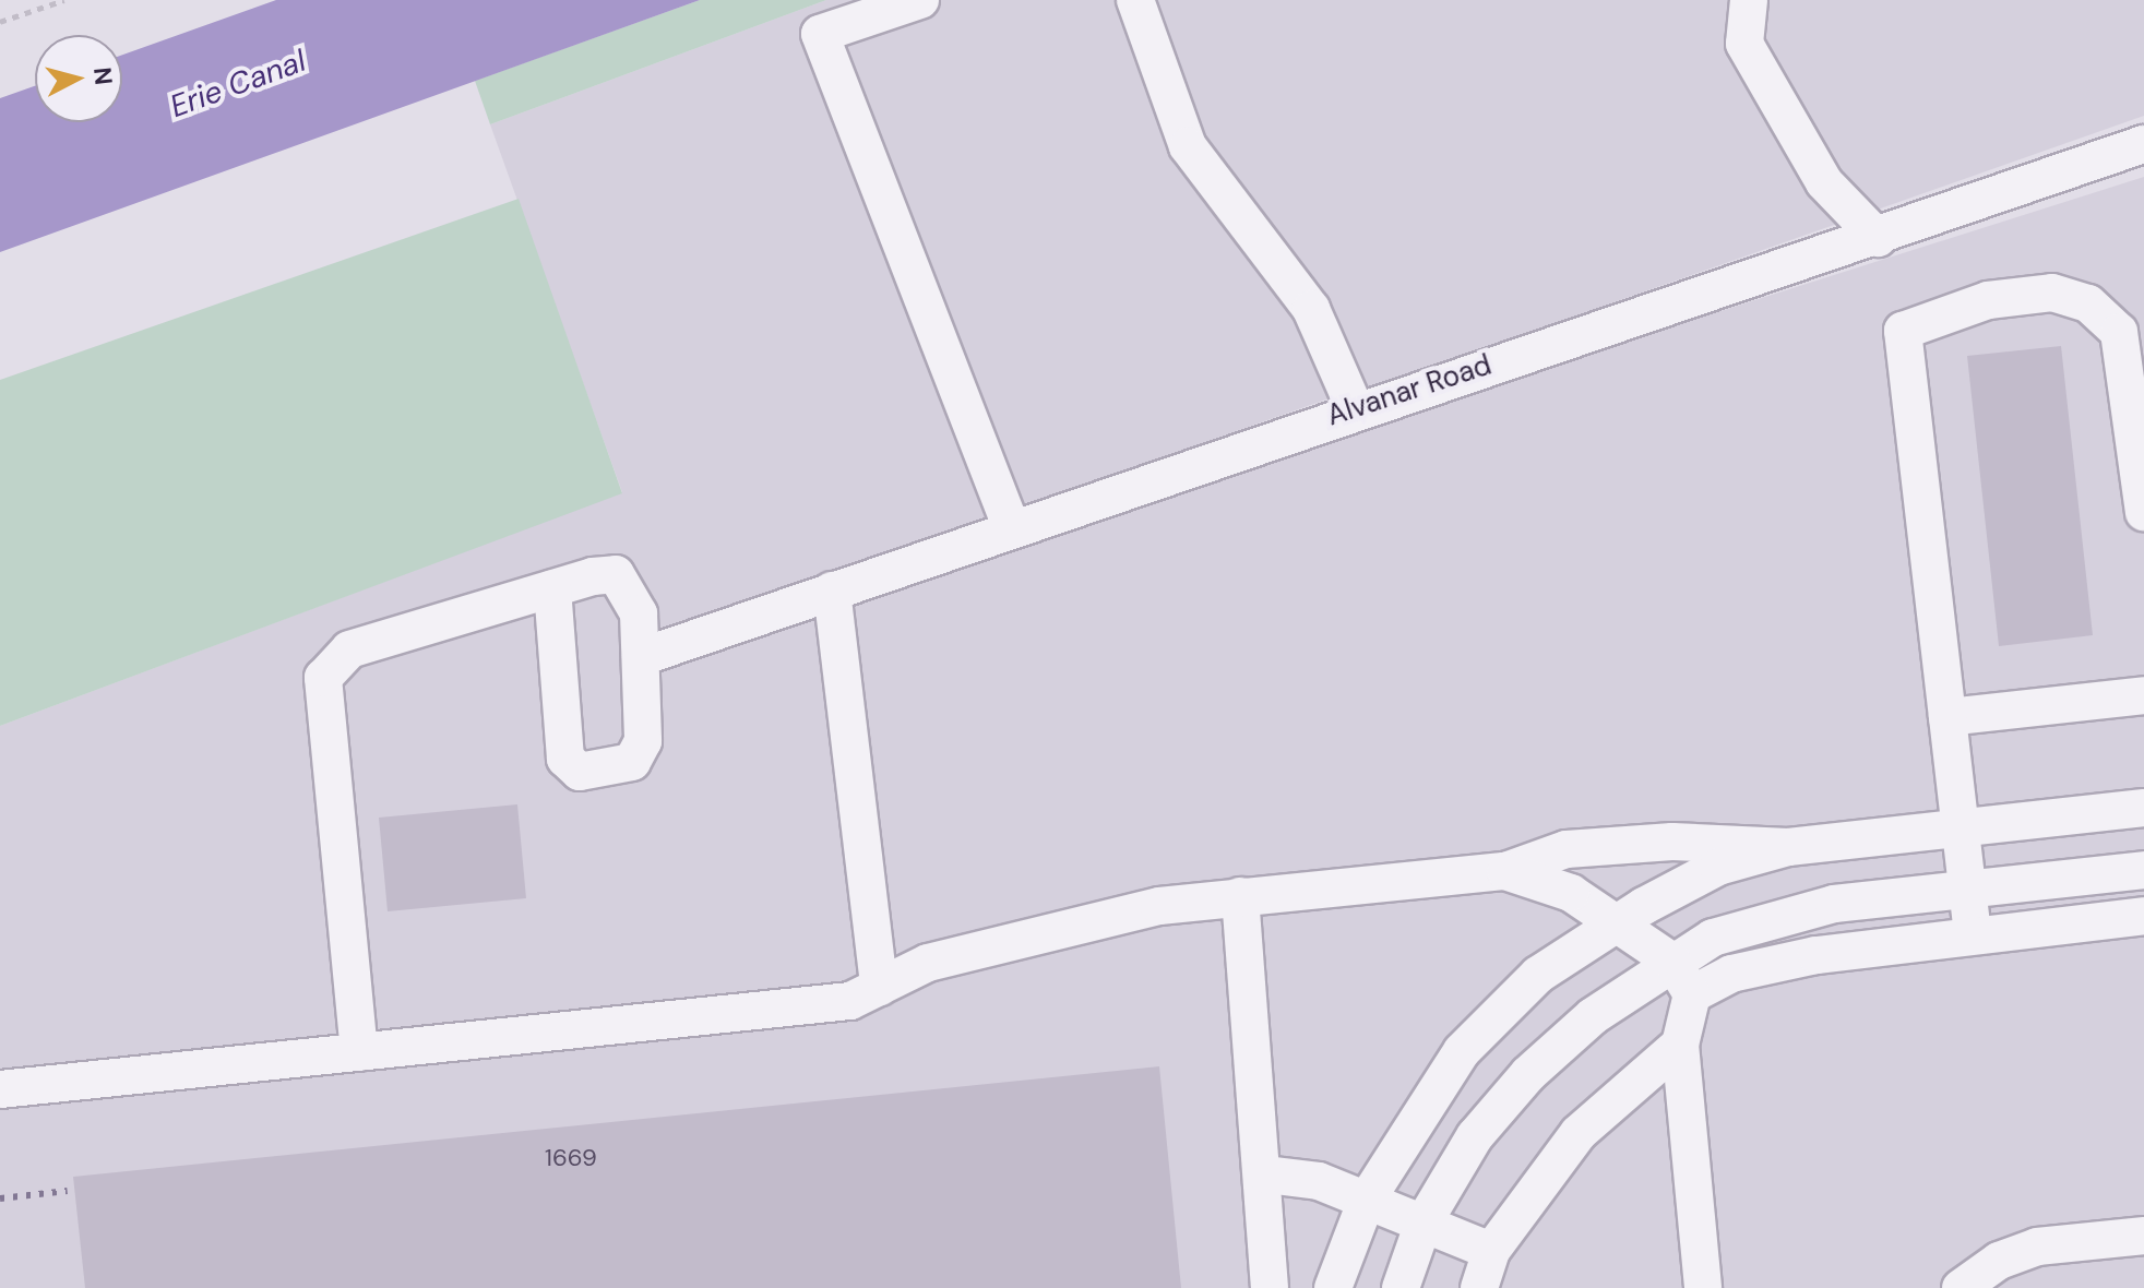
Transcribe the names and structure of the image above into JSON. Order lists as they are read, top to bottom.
{
  "streets": {
    "street": ["Alvanar Road"]
  },
  "water": ["Erie Canal"],
  "house_numbers": ["1669"],
  "north": "right"
}
